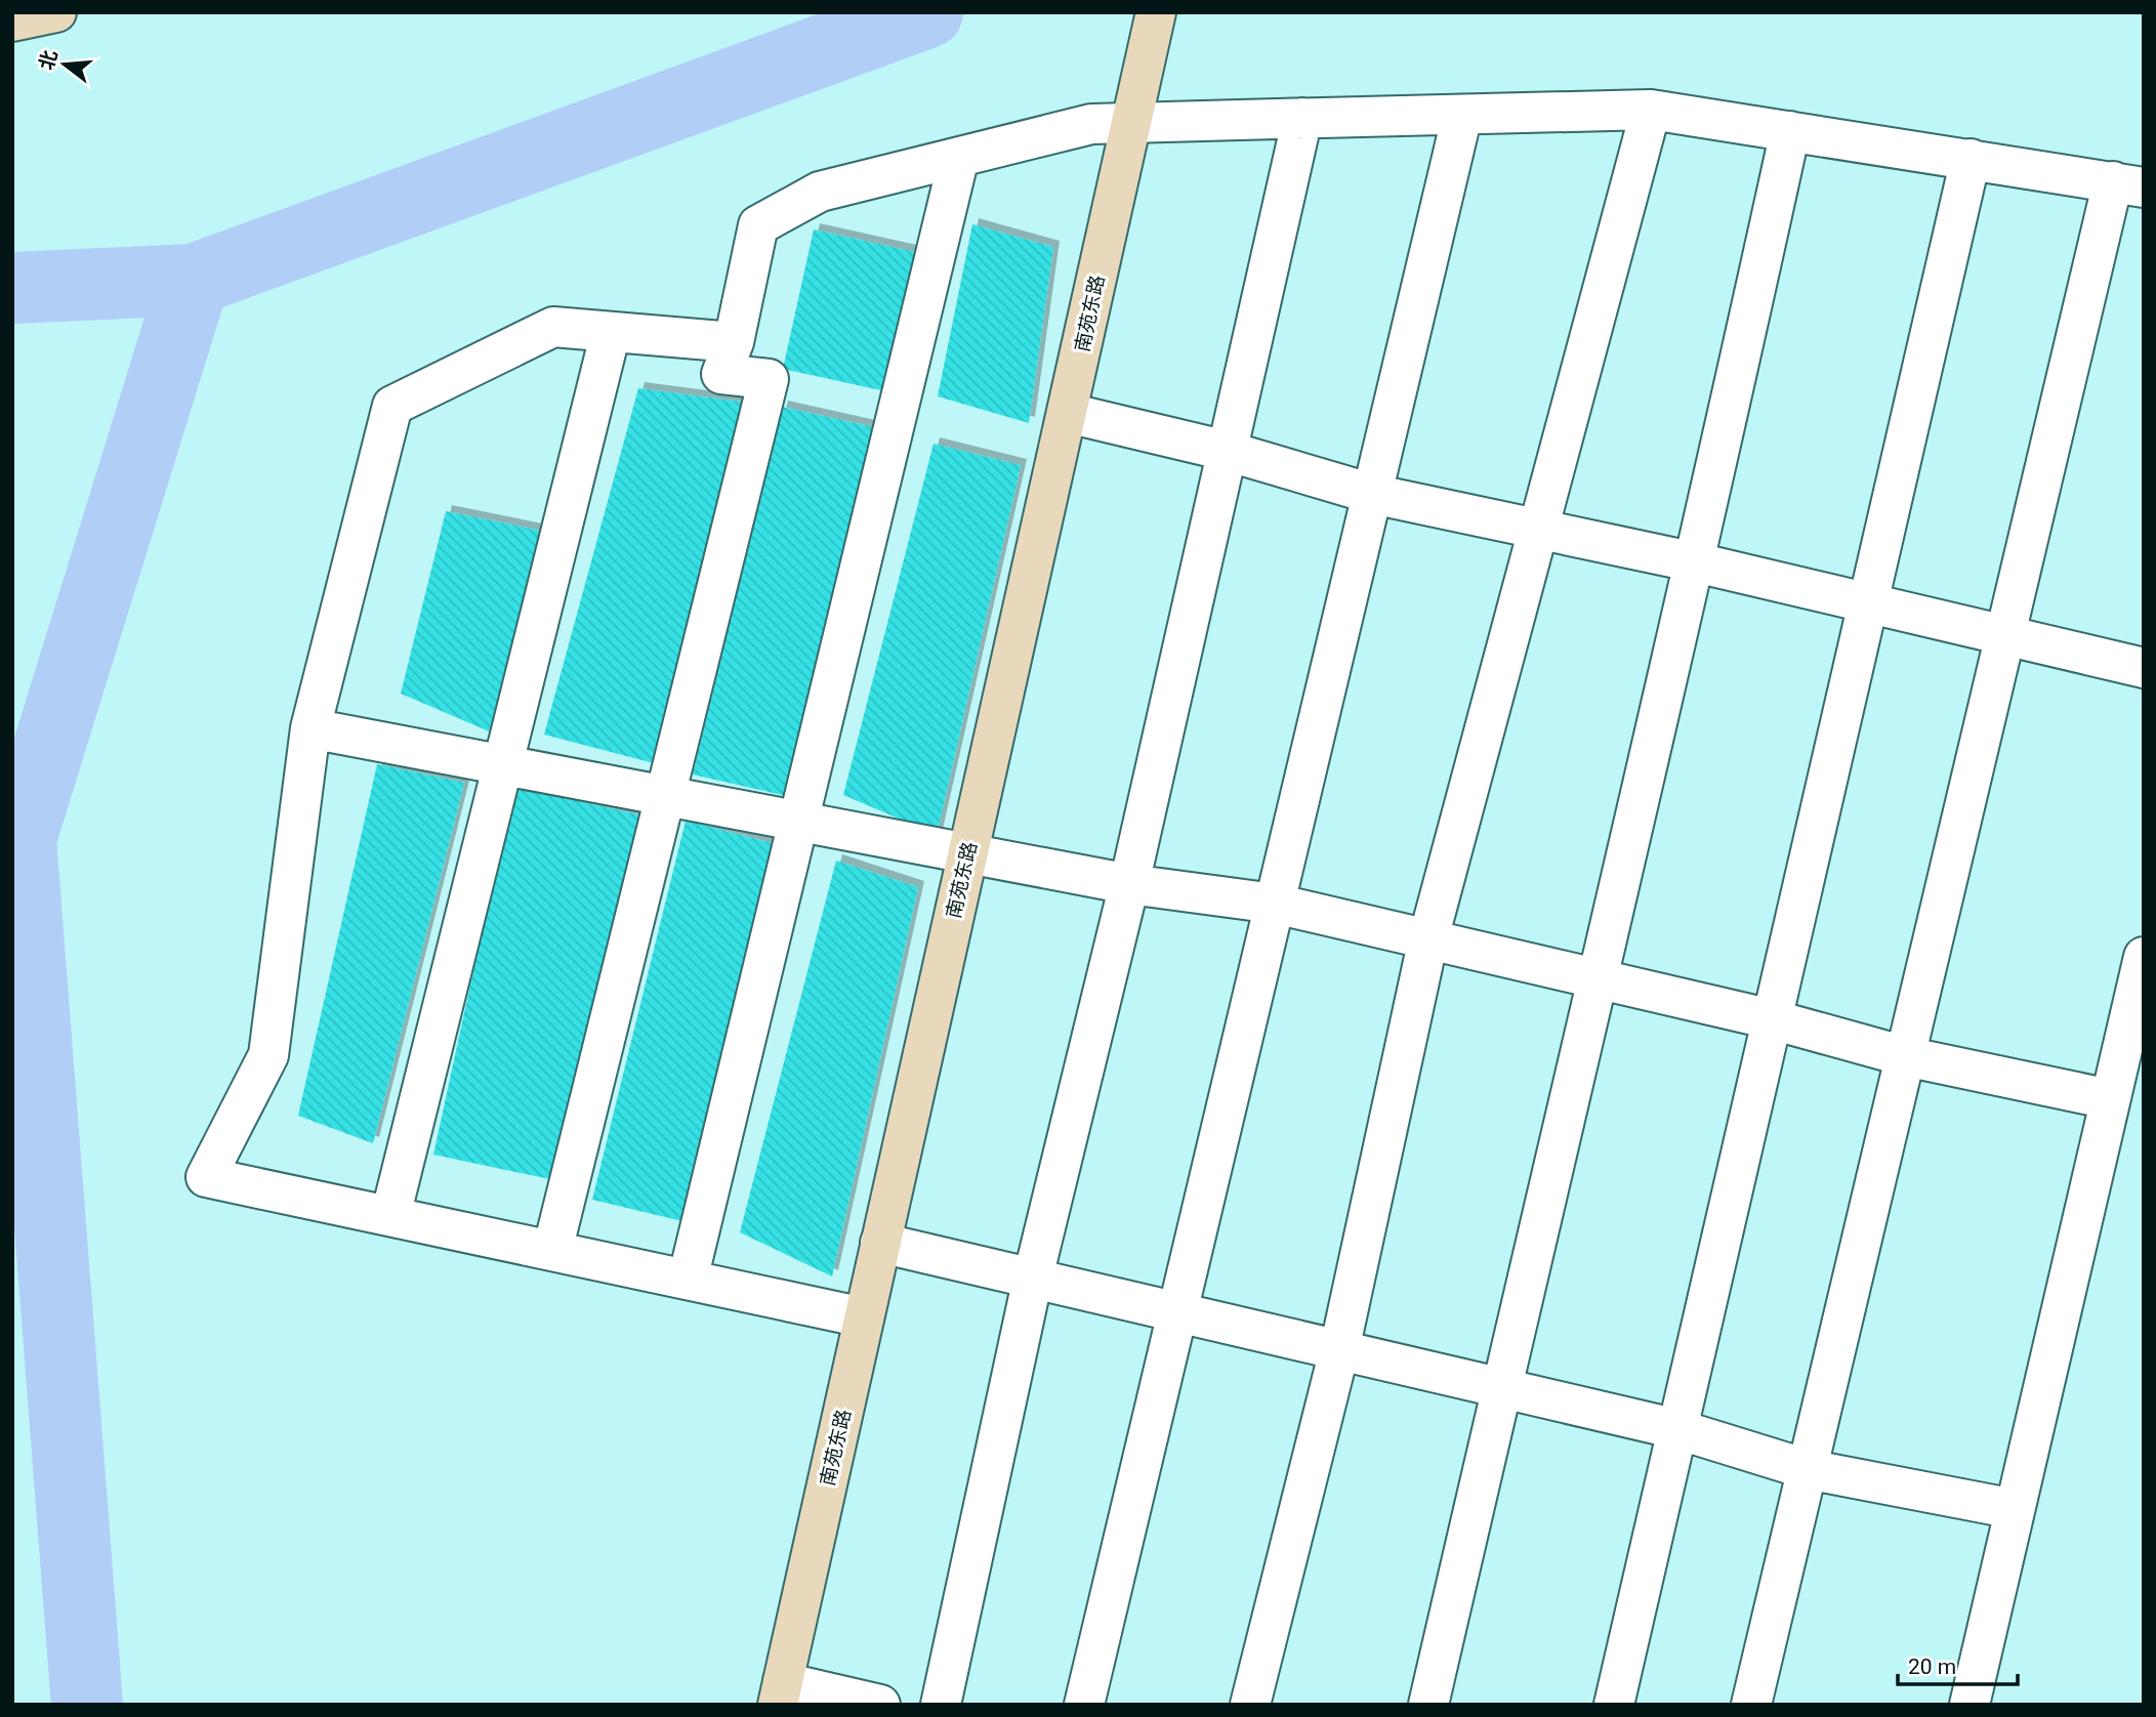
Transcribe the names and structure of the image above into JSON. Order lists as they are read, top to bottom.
{
  "streets": {
    "street": ["南苑东路"]
  },
  "scale_bar": "20 m",
  "north": "left"
}
